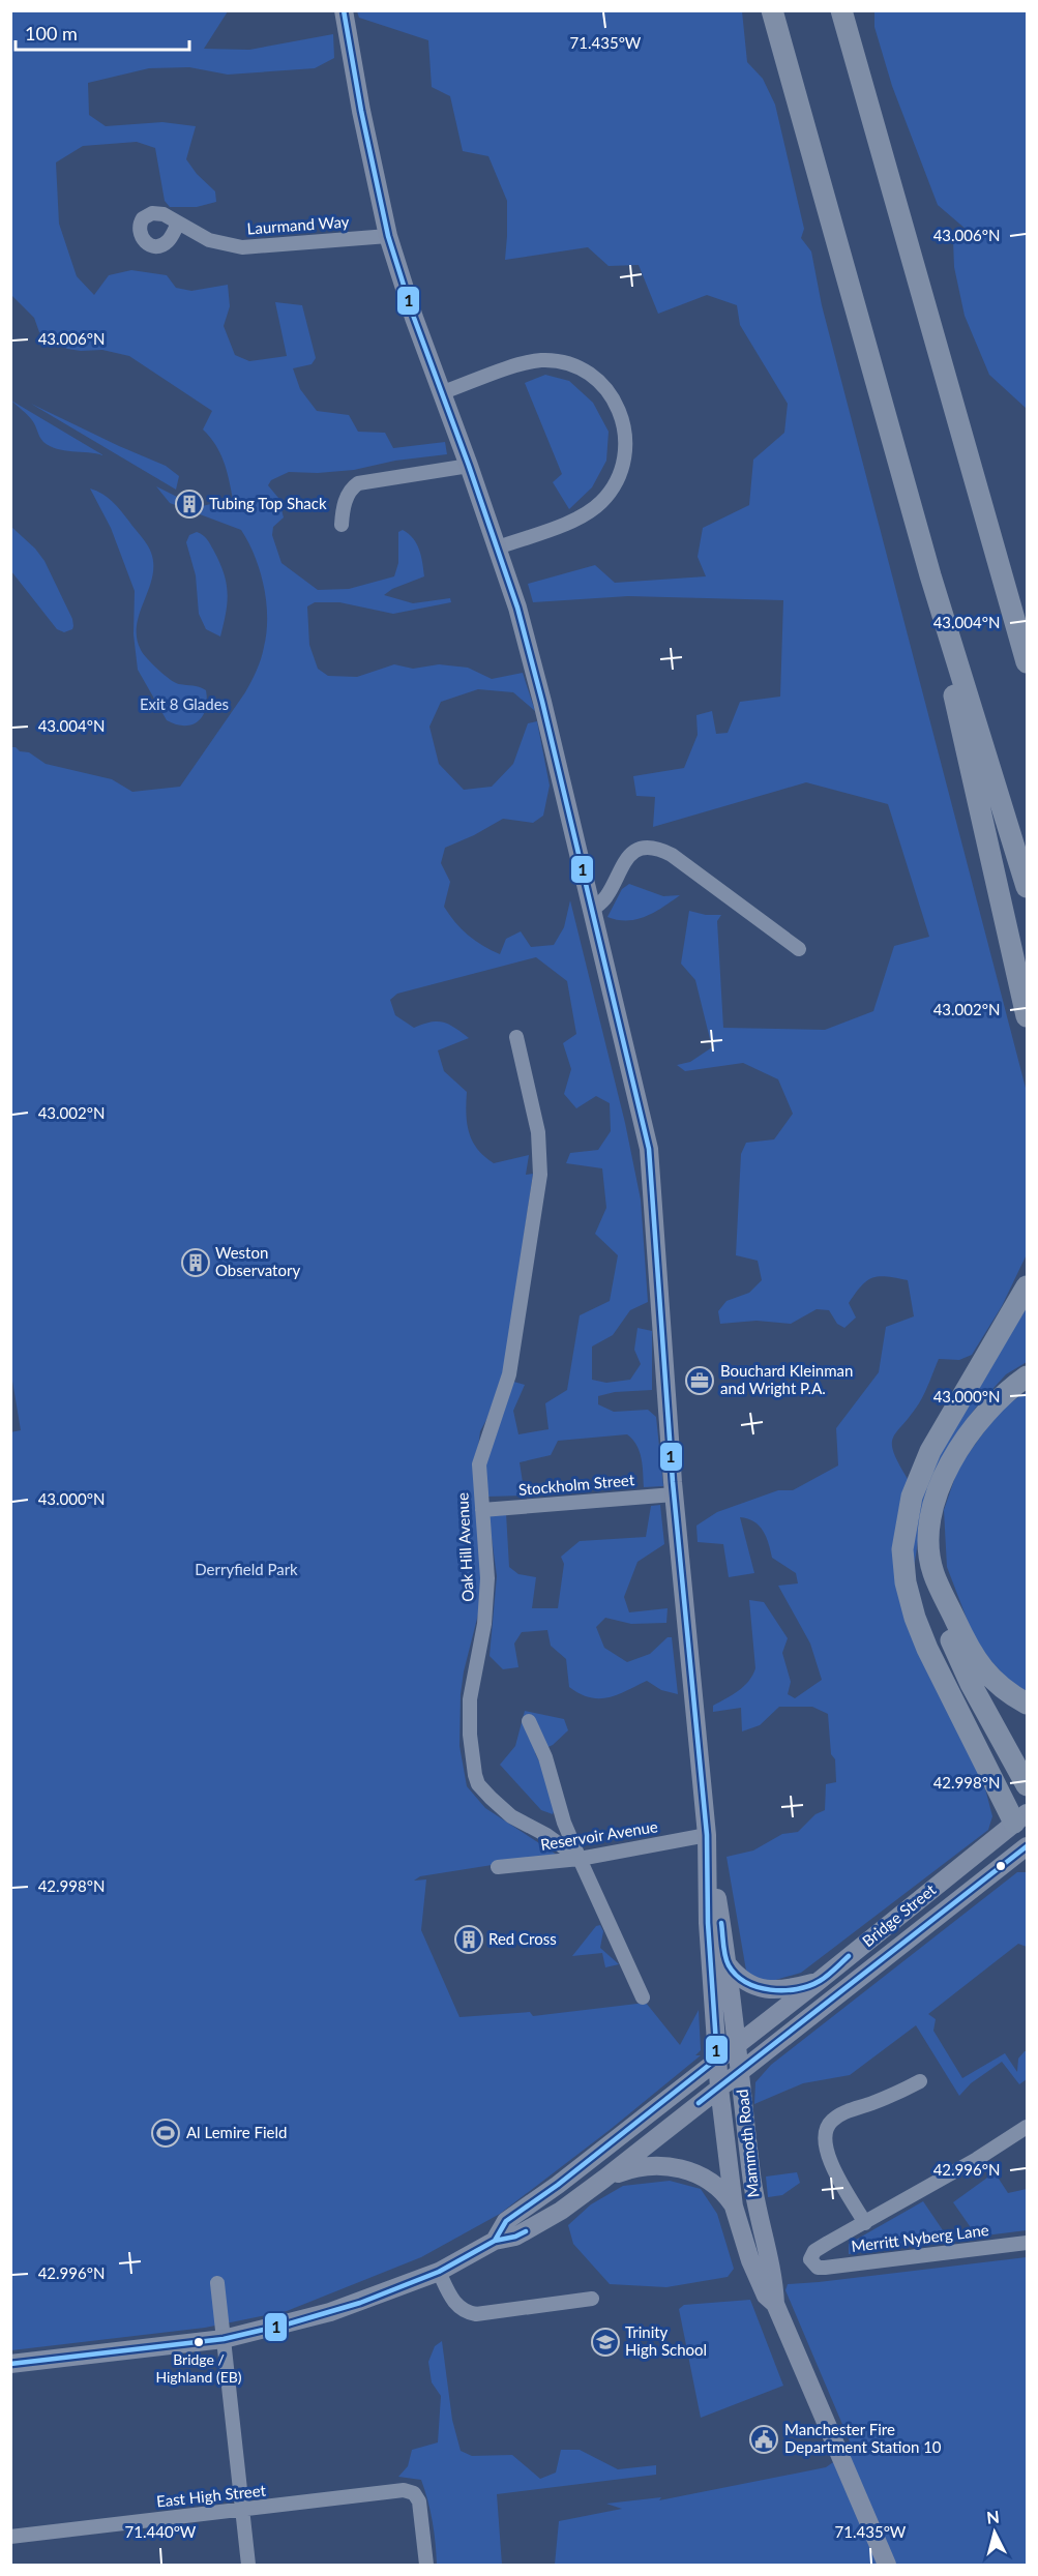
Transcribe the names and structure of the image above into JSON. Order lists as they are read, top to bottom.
{
  "streets": {
    "main road": ["Bridge Street", "Mammoth Road"],
    "street": [
      "Laurmand Way",
      "Stockholm Street",
      "Oak Hill Avenue",
      "Reservoir Avenue",
      "Merritt Nyberg Lane",
      "East High Street"
    ]
  },
  "crossings": [
    ["Laurmand Way", "Mammoth Road"],
    ["Stockholm Street", "Oak Hill Avenue"],
    ["Stockholm Street", "Mammoth Road"],
    ["Oak Hill Avenue", "Reservoir Avenue"],
    ["Reservoir Avenue", "Mammoth Road"],
    ["Bridge Street", "Mammoth Road"]
  ],
  "parks": ["Exit 8 Glades", "Derryfield Park"],
  "places": {
    "building": ["Tubing Top Shack", "Weston Observatory", "Red Cross"],
    "office": ["Bouchard Kleinman and Wright P.A."],
    "sports": ["Al Lemire Field"],
    "other": ["Bridge / Highland (EB)"],
    "school or university": ["Trinity High School"],
    "public building": ["Manchester Fire Department Station 10"]
  },
  "lines": ["transit line 1"],
  "scale_bar": "100 m",
  "north": "top",
  "coordinates": [
    "71.435°W",
    "43.006°N",
    "43.004°N",
    "43.002°N",
    "43.000°N",
    "42.998°N",
    "42.996°N",
    "71.440°W"
  ]
}
